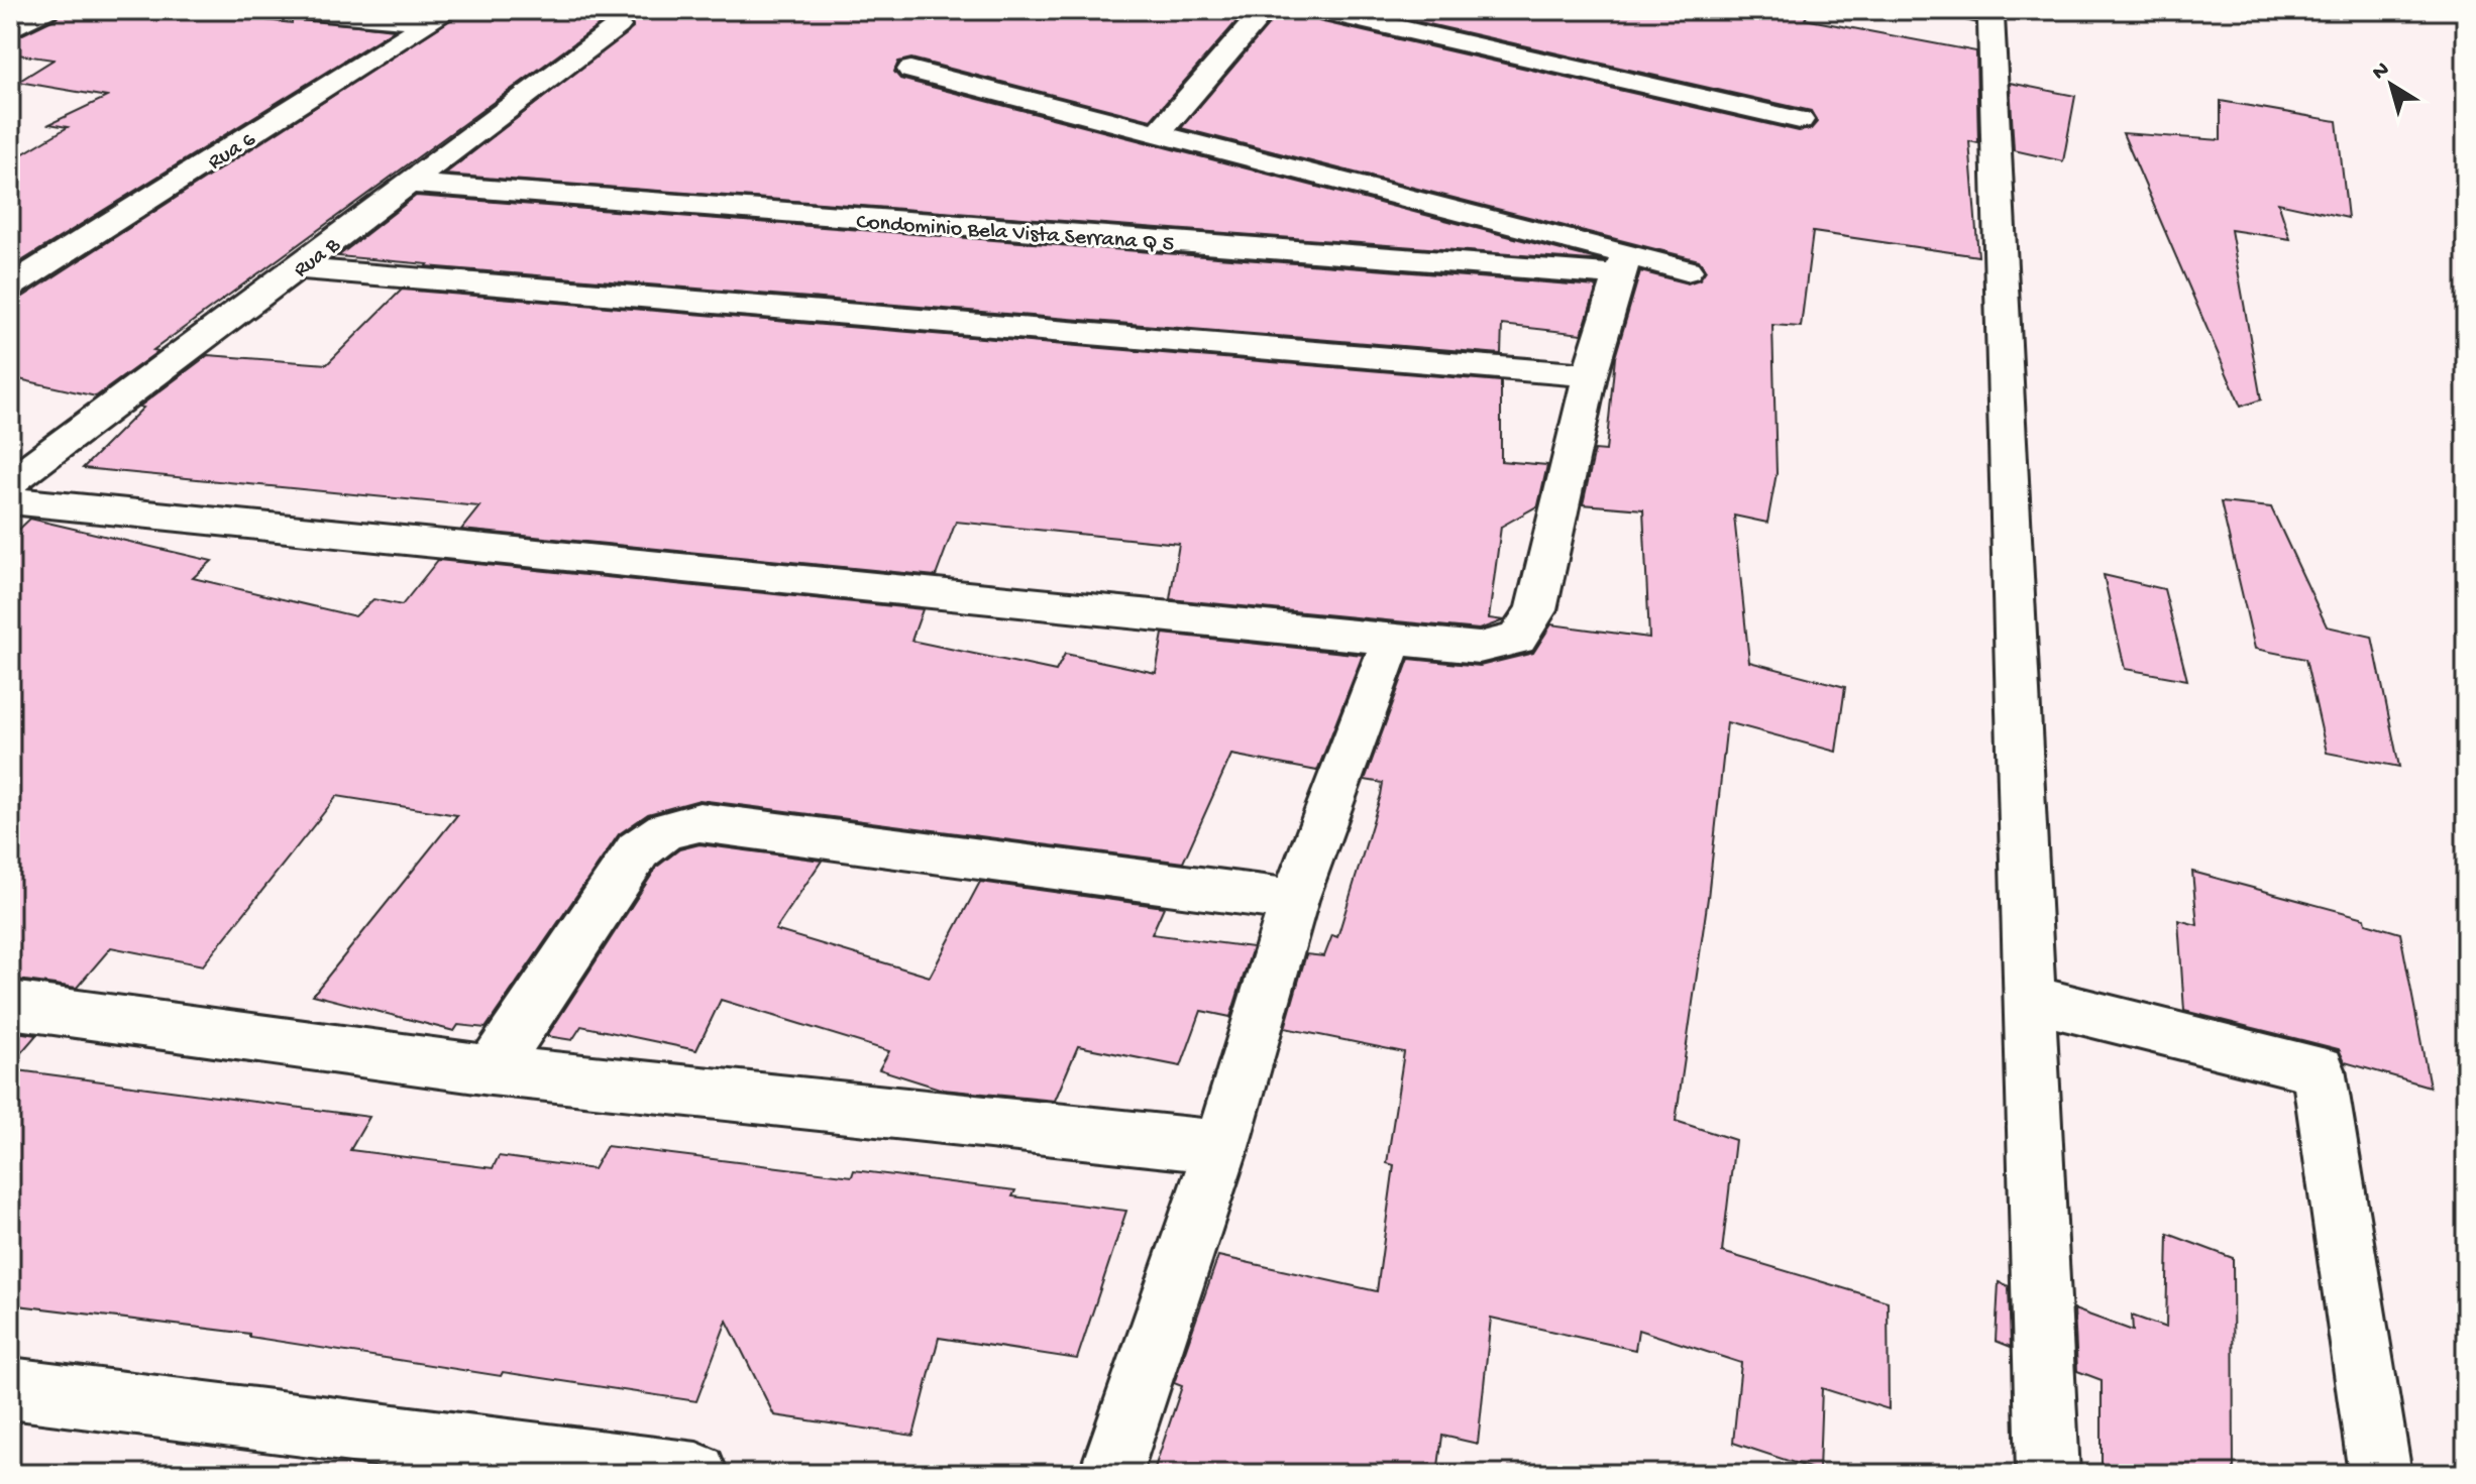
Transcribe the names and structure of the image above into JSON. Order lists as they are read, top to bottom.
{
  "streets": {
    "street": ["Rua 6", "Condominio Bela Vista Serrana Q 5", "Rua B"]
  },
  "crossings": [
    ["Condominio Bela Vista Serrana Q 5", "Rua B"]
  ],
  "north": "top left"
}
